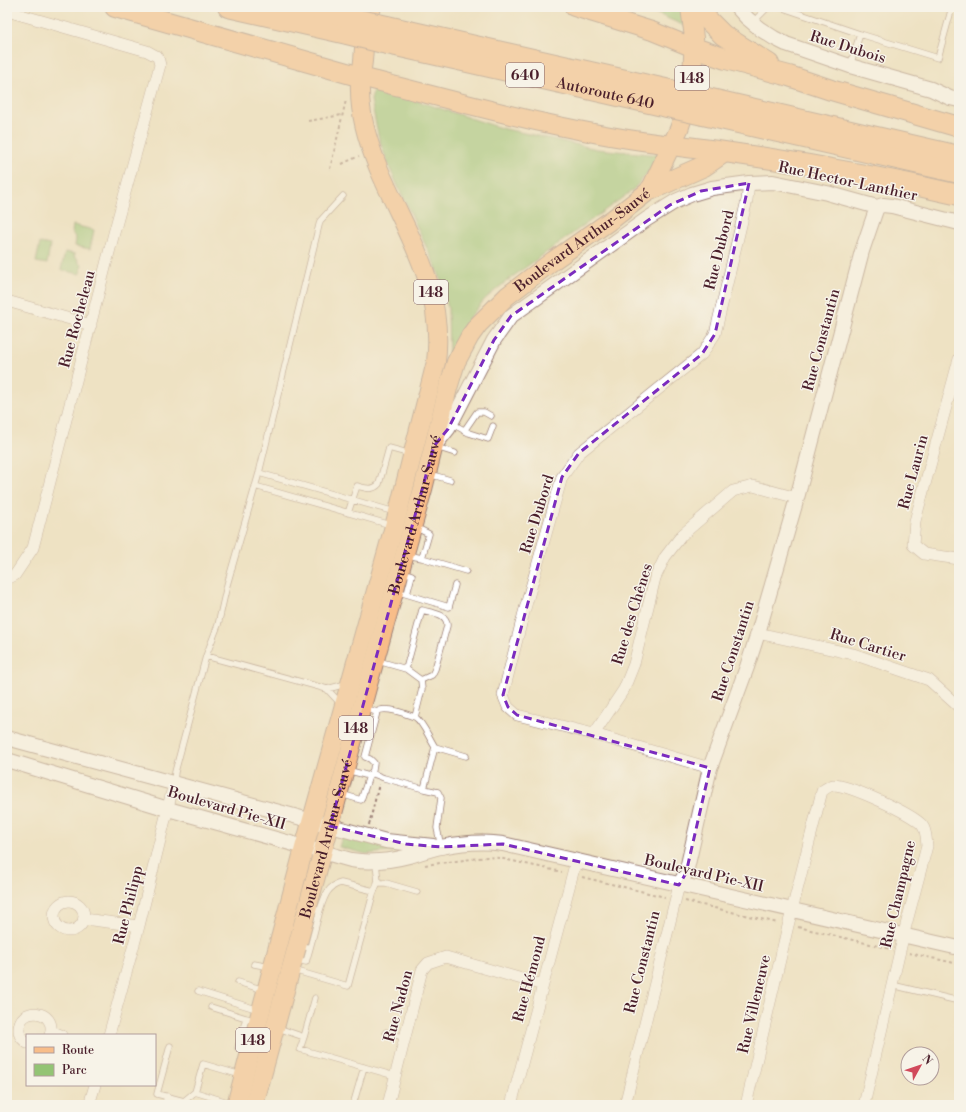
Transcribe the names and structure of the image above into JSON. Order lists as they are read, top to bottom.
{
  "streets": {
    "highway": ["640", "Autoroute 640"],
    "main road": ["148", "Boulevard Arthur-Sauvé"],
    "street": [
      "Rue Dubois",
      "Rue Hector-Lanthier",
      "Rue Dubord",
      "Rue Rocheleau",
      "Rue Constantin",
      "Rue Laurin",
      "Rue des Chênes",
      "Rue Cartier",
      "Boulevard Pie-XII",
      "Rue Champagne",
      "Rue Philipp",
      "Rue Hémond",
      "Rue Villeneuve",
      "Rue Nadon"
    ]
  },
  "crossings": [
    ["Rue Hector-Lanthier", "Boulevard Arthur-Sauvé"],
    ["Rue Hector-Lanthier", "Rue Dubord"],
    ["Rue Hector-Lanthier", "Rue Constantin"],
    ["Boulevard Arthur-Sauvé", "Boulevard Pie-XII"],
    ["Rue Dubord", "Rue Constantin"],
    ["Rue Dubord", "Rue des Chênes"],
    ["Rue Constantin", "Rue des Chênes"],
    ["Rue Constantin", "Rue Cartier"],
    ["Rue Constantin", "Boulevard Pie-XII"],
    ["Boulevard Pie-XII", "Rue Champagne"],
    ["Boulevard Pie-XII", "Rue Philipp"],
    ["Boulevard Pie-XII", "Rue Hémond"],
    ["Boulevard Pie-XII", "Rue Villeneuve"],
    ["Rue Champagne", "Rue Villeneuve"],
    ["Rue Hémond", "Rue Nadon"]
  ],
  "legend": ["Route", "Parc"],
  "north": "top right"
}
